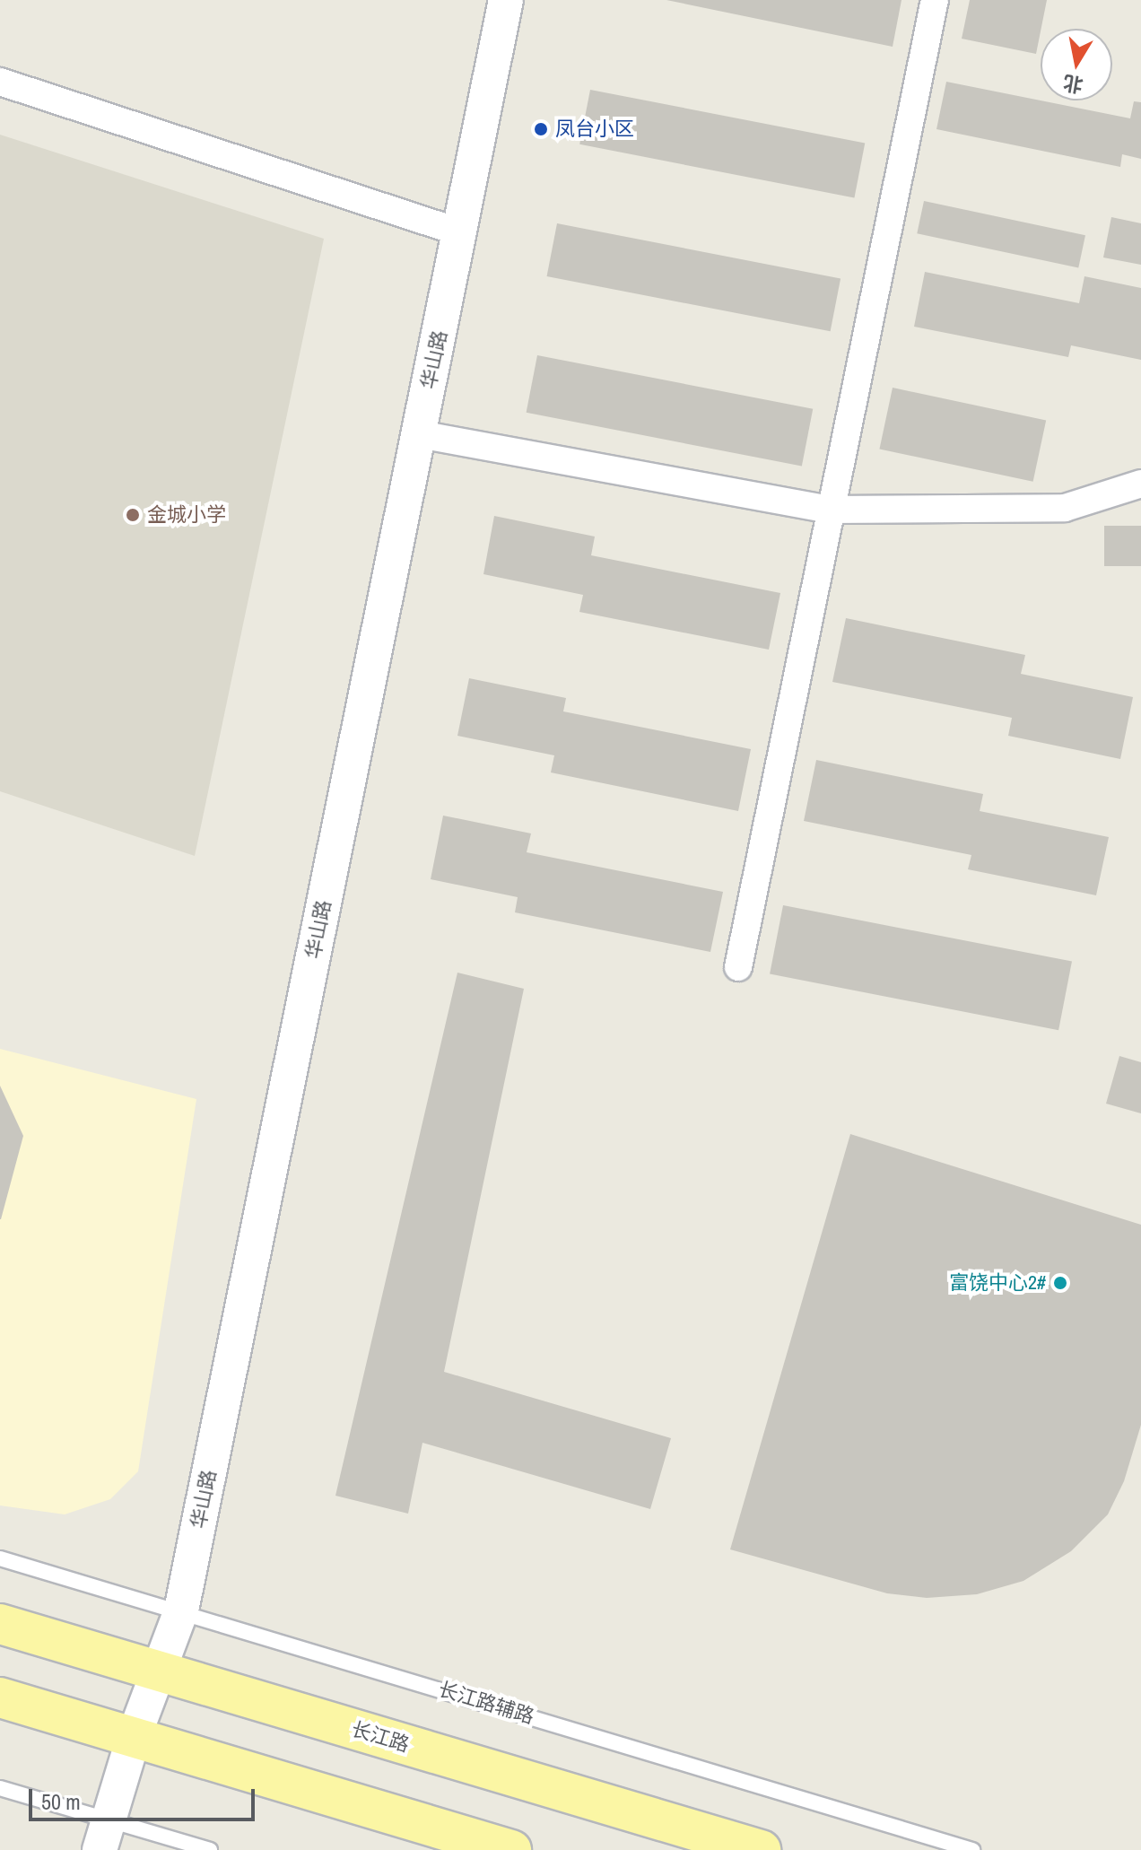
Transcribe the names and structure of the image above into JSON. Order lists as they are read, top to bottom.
{
  "streets": {
    "main road": ["长江路"],
    "street": ["华山路"],
    "lane": ["长江路辅路"]
  },
  "crossings": [
    ["华山路", "长江路辅路"],
    ["华山路", "长江路"]
  ],
  "places": ["凤台小区", "金城小学", "富饶中心2#"],
  "scale_bar": "50 m",
  "north": "bottom"
}
